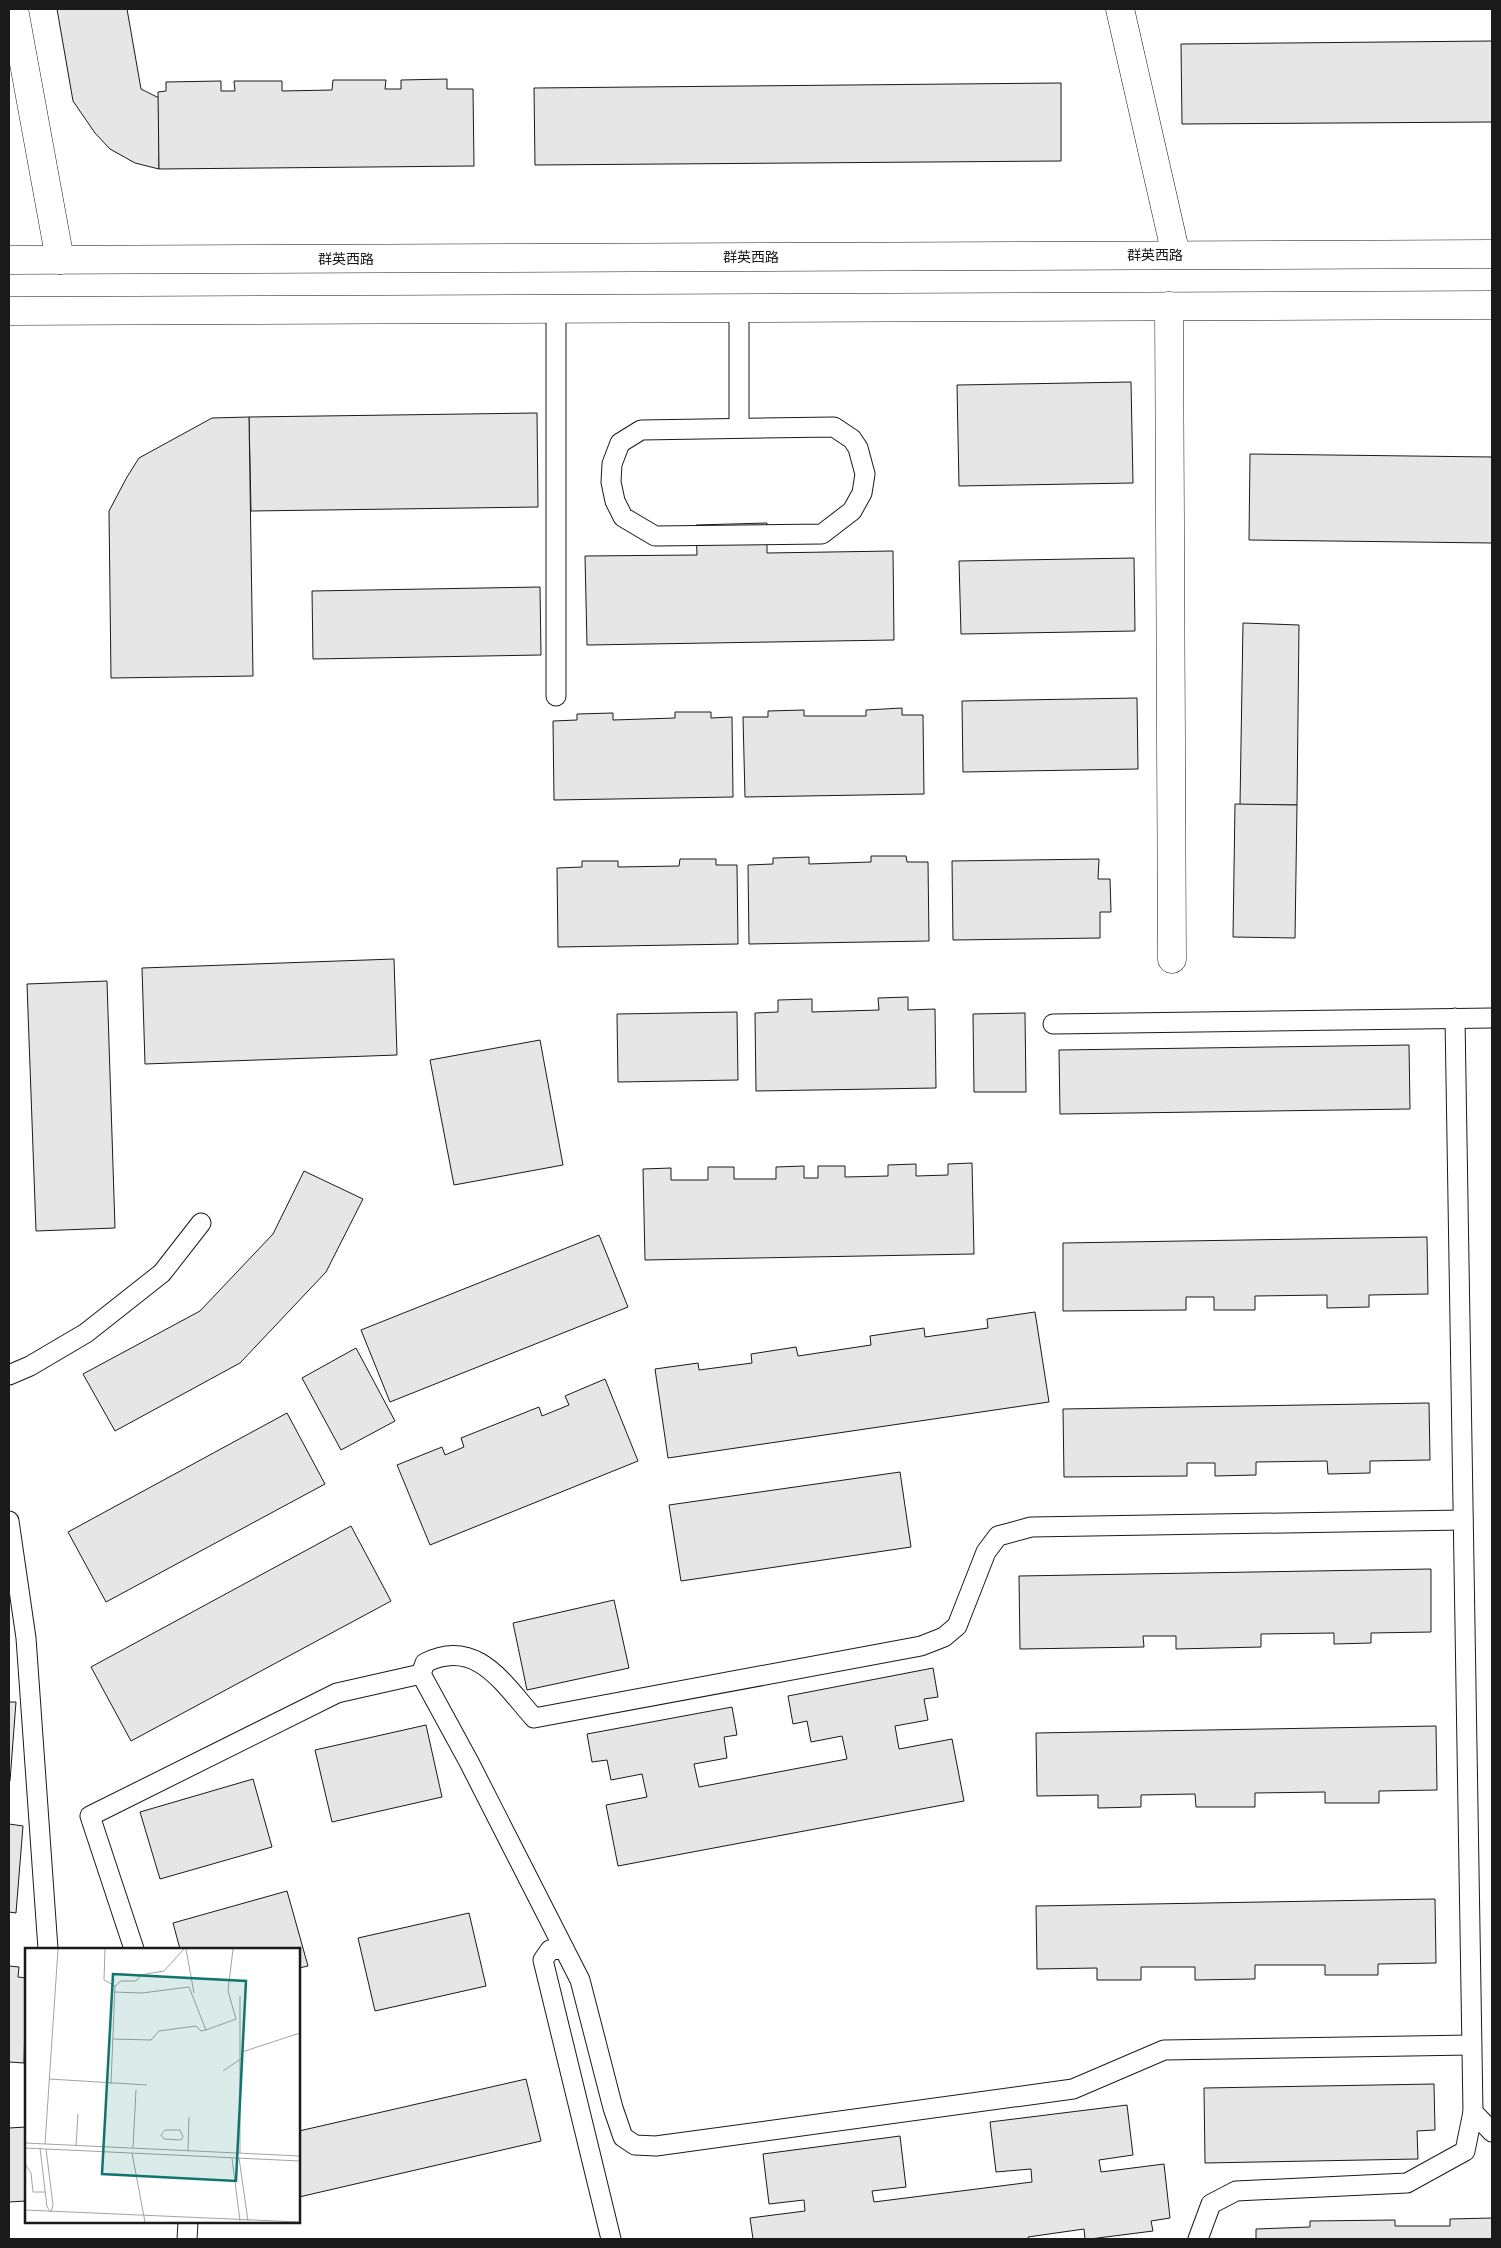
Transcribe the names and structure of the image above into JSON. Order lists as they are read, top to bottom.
{
  "streets": {
    "main road": ["群英西路"]
  }
}
